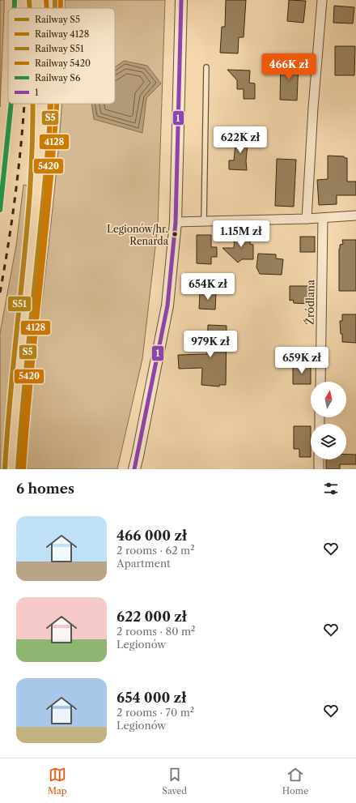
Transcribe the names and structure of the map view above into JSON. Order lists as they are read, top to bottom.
{
  "streets": {
    "street": ["Źródlana"]
  },
  "places": ["Legionów/hr. Renarda"],
  "lines": [
    "rail line S5",
    "rail line 4128",
    "rail line 5420",
    "rail line S6",
    "transit line 1",
    "rail line S51"
  ],
  "legend": [
    "Railway S5",
    "Railway 4128",
    "Railway S51",
    "Railway 5420",
    "Railway S6",
    "1"
  ],
  "north": "top",
  "page": {
    "price": [
      "466K zł",
      "622K zł",
      "1.15M zł",
      "654K zł",
      "979K zł",
      "659K zł"
    ],
    "heading": "6 homes",
    "list": [
      {
        "name": "466 000 zł",
        "note": "2 rooms · 62 m² · Apartment"
      },
      {
        "name": "622 000 zł",
        "note": "2 rooms · 80 m² · Legionów"
      },
      {
        "name": "654 000 zł",
        "note": "2 rooms · 70 m² · Legionów"
      }
    ],
    "tabs": ["Map", "Saved", "Home"]
  }
}
